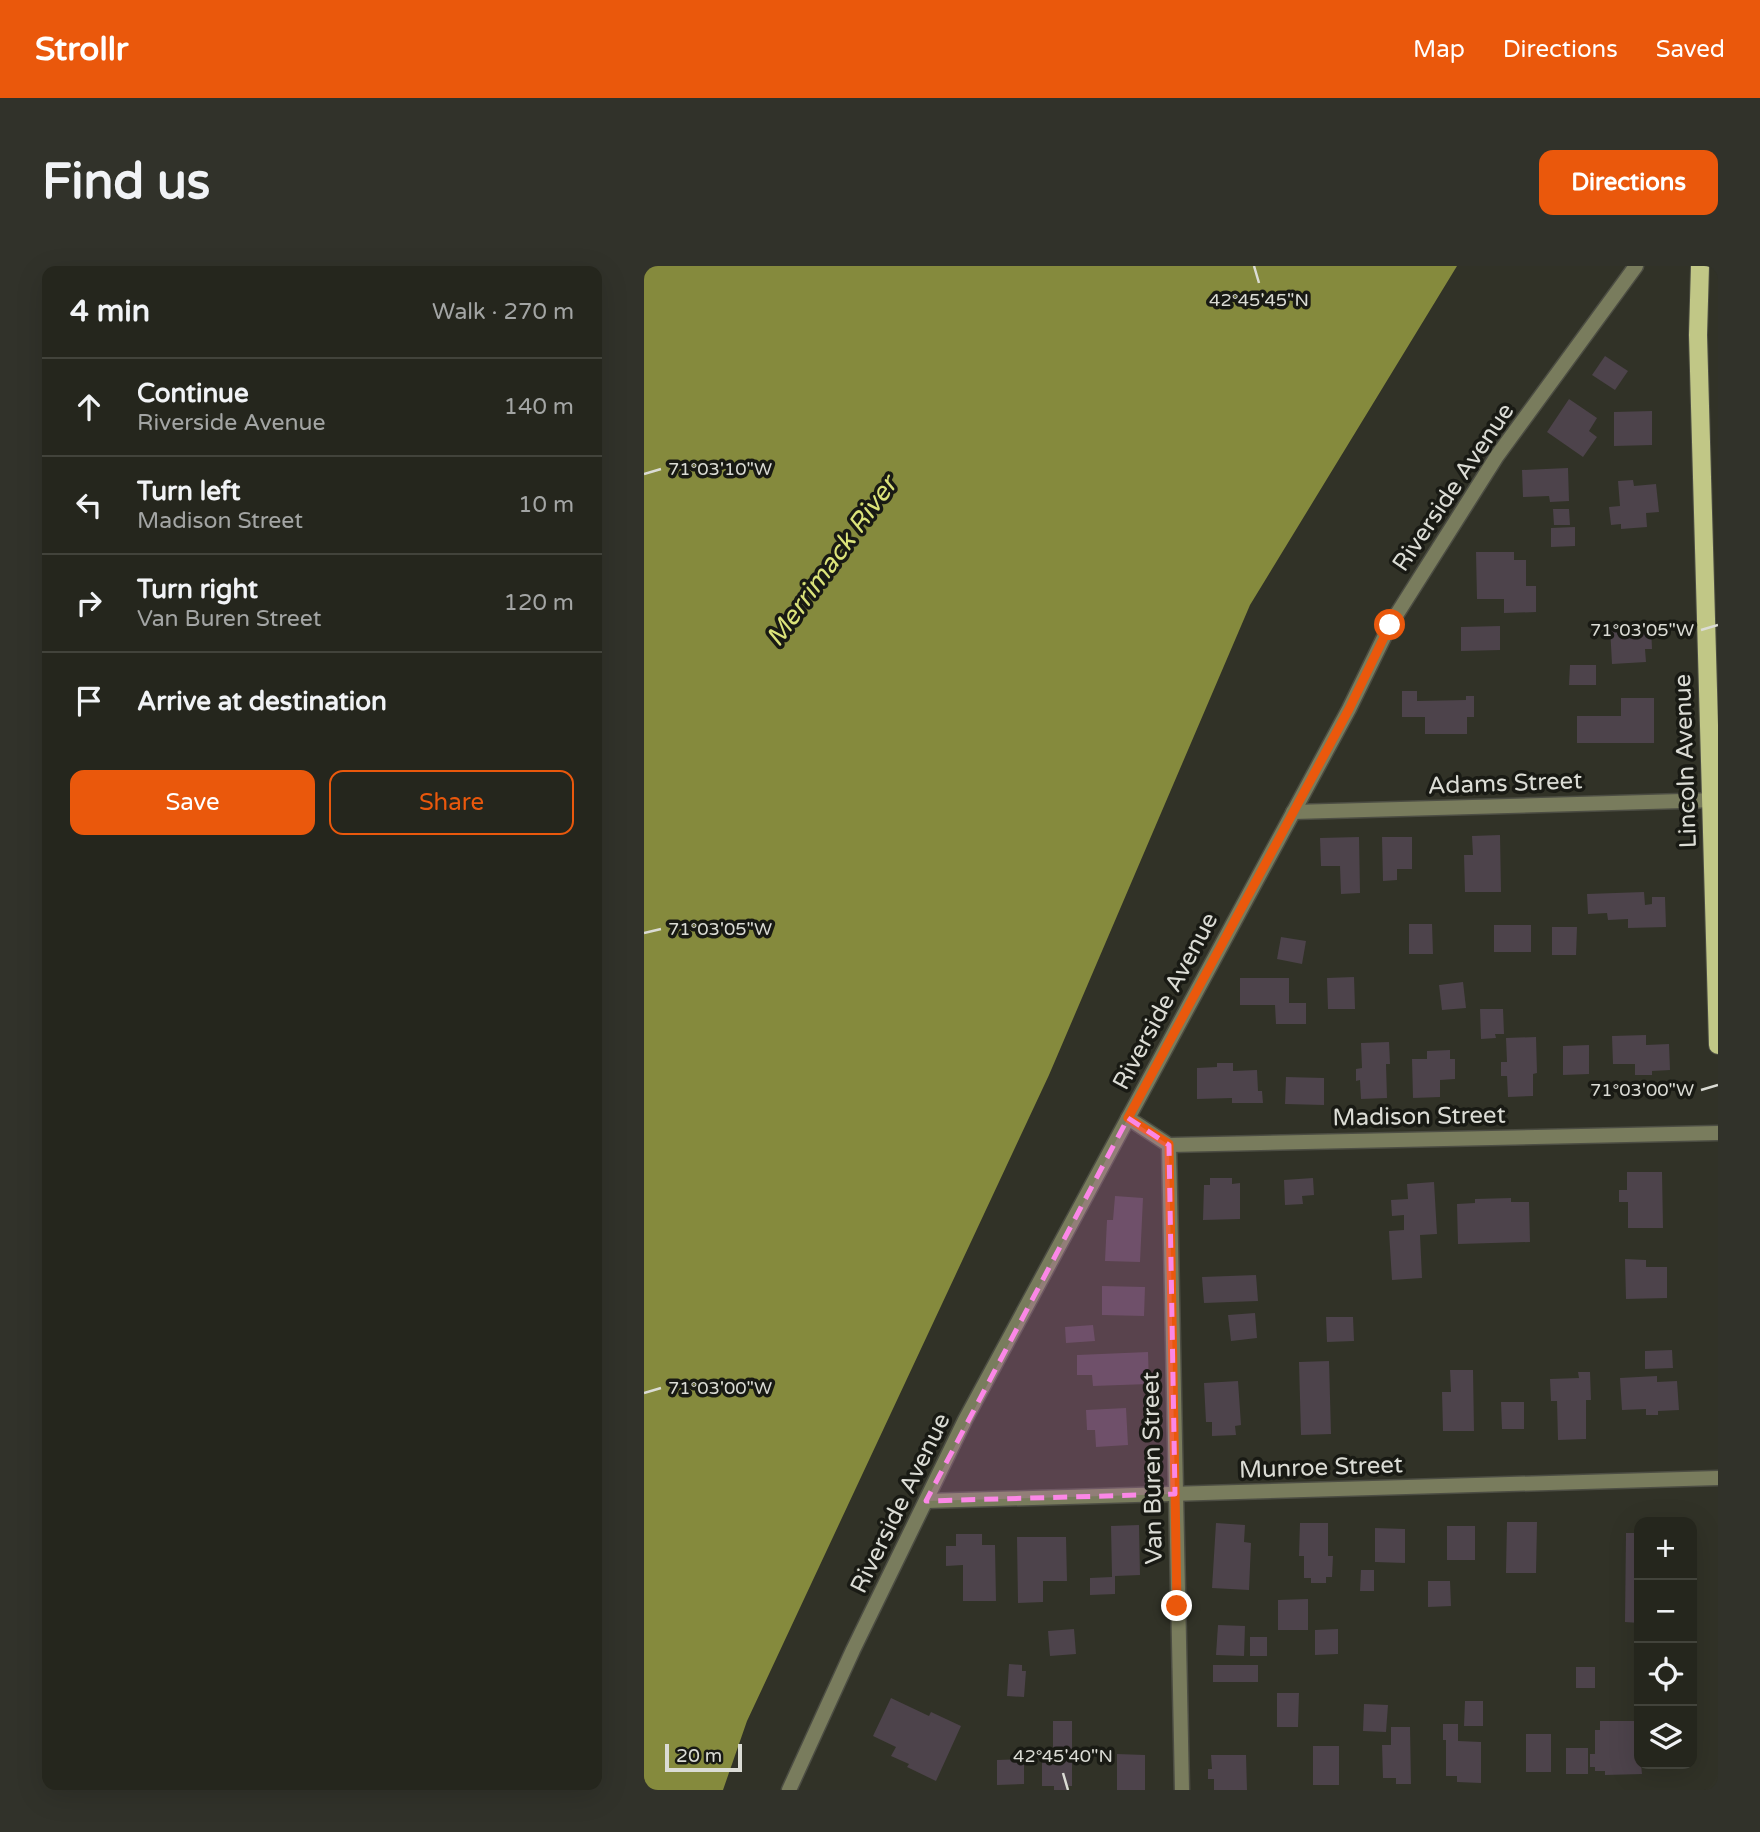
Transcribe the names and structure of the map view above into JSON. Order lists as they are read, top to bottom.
{
  "streets": {
    "main road": ["Lincoln Avenue"],
    "street": [
      "Riverside Avenue",
      "Adams Street",
      "Madison Street",
      "Munroe Street",
      "Van Buren Street"
    ]
  },
  "crossings": [
    ["Riverside Avenue", "Adams Street"],
    ["Riverside Avenue", "Munroe Street"],
    ["Lincoln Avenue", "Adams Street"],
    ["Madison Street", "Van Buren Street"],
    ["Munroe Street", "Van Buren Street"]
  ],
  "water": ["Merrimack River"],
  "scale_bar": "20 m",
  "page": {
    "header": "Strollr",
    "nav": ["Map", "Directions", "Saved"],
    "buttons": [
      "Directions",
      ["Save", "Share"]
    ],
    "title": "Find us",
    "heading": ["4 min", "Walk · 270 m"],
    "list": [
      ["Continue", "Riverside Avenue", "140 m"],
      ["Turn left", "Madison Street", "10 m"],
      ["Turn right", "Van Buren Street", "120 m"],
      "Arrive at destination"
    ],
    "map_buttons": ["+", "−"],
    "scale": "20 m"
  },
  "coordinates": [
    "42°45'45\"N",
    "71°03'10\"W",
    "71°03'05\"W",
    "71°03'00\"W",
    "42°45'40\"N"
  ]
}
